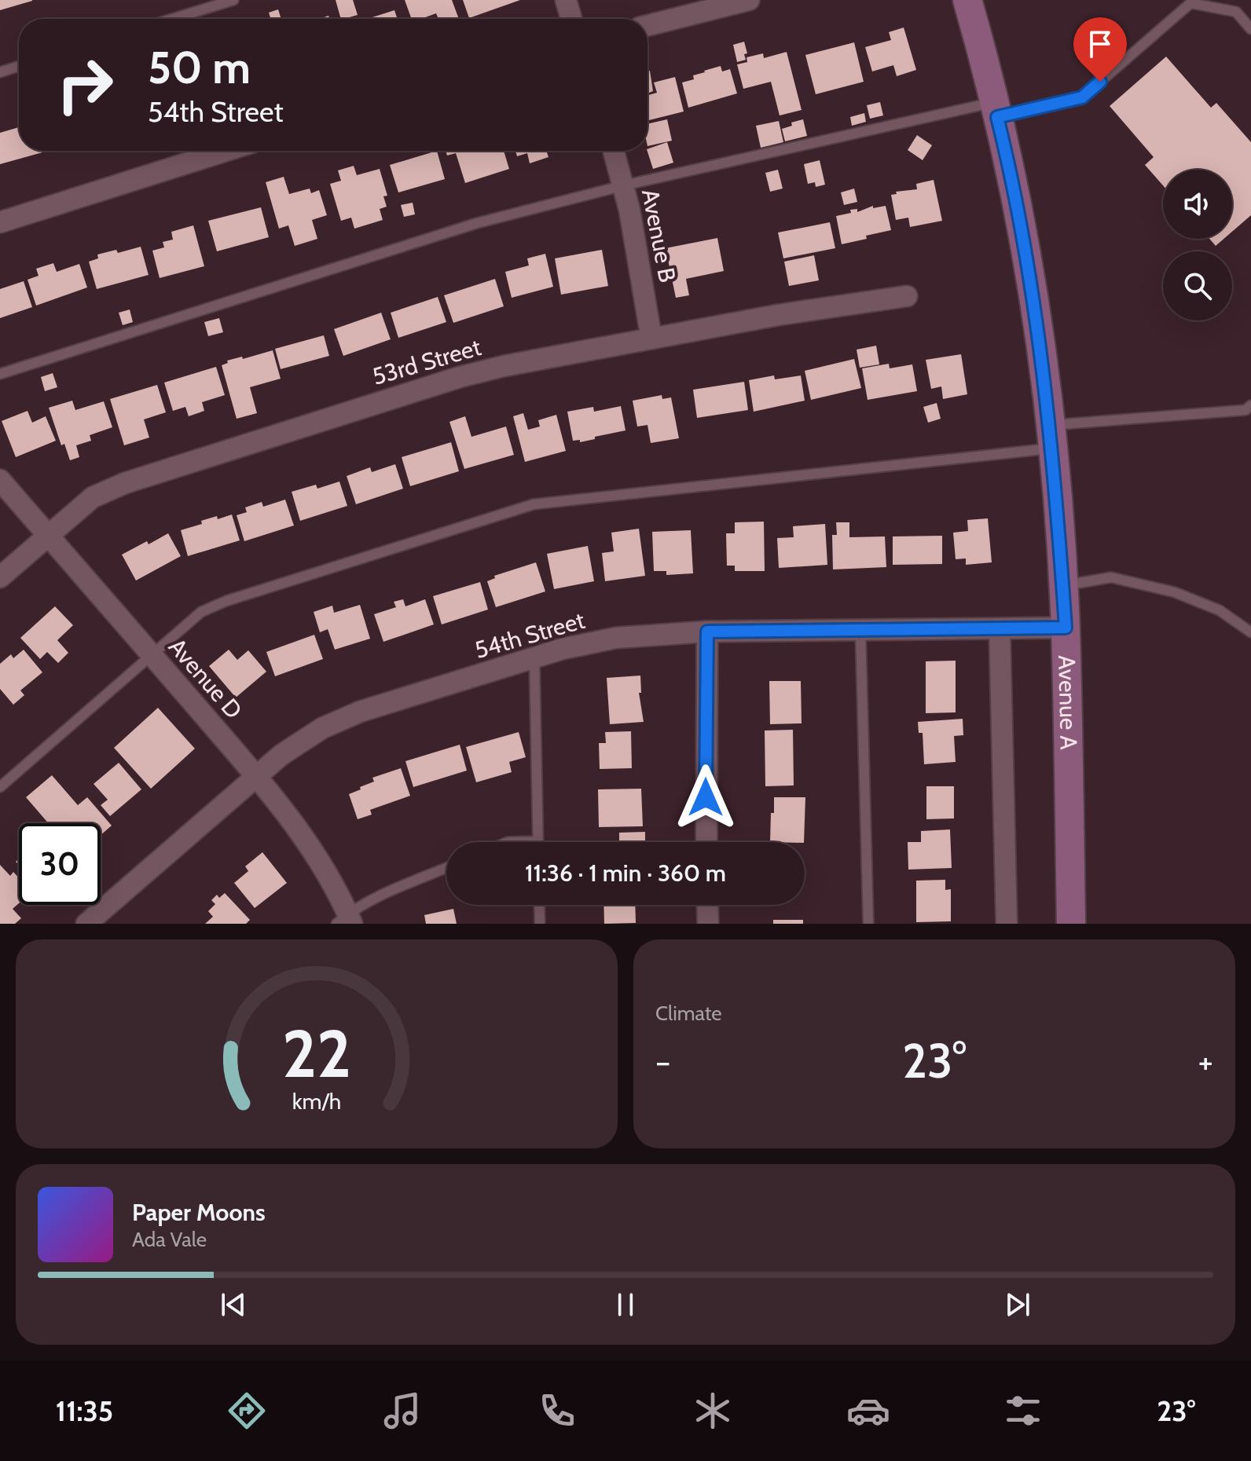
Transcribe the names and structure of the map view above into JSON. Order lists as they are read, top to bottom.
{
  "streets": {
    "main road": ["Avenue A"],
    "street": [
      "Avenue B",
      "53rd Street",
      "54th Street",
      "Avenue D"
    ]
  },
  "crossings": [
    ["Avenue B", "53rd Street"],
    ["53rd Street", "Avenue D"],
    ["54th Street", "Avenue D"],
    ["54th Street", "Avenue A"]
  ],
  "page": {
    "turn": ["50 m", "54th Street"],
    "limit": "30",
    "trip": "11:36 · 1 min · 360 m",
    "tile": "Climate",
    "heat": ["−", "23°", "+"],
    "song": ["Paper Moons", "Ada Vale"],
    "tabs": ["11:35", "23°"],
    "gauge": ["22", "km/h"]
  }
}
